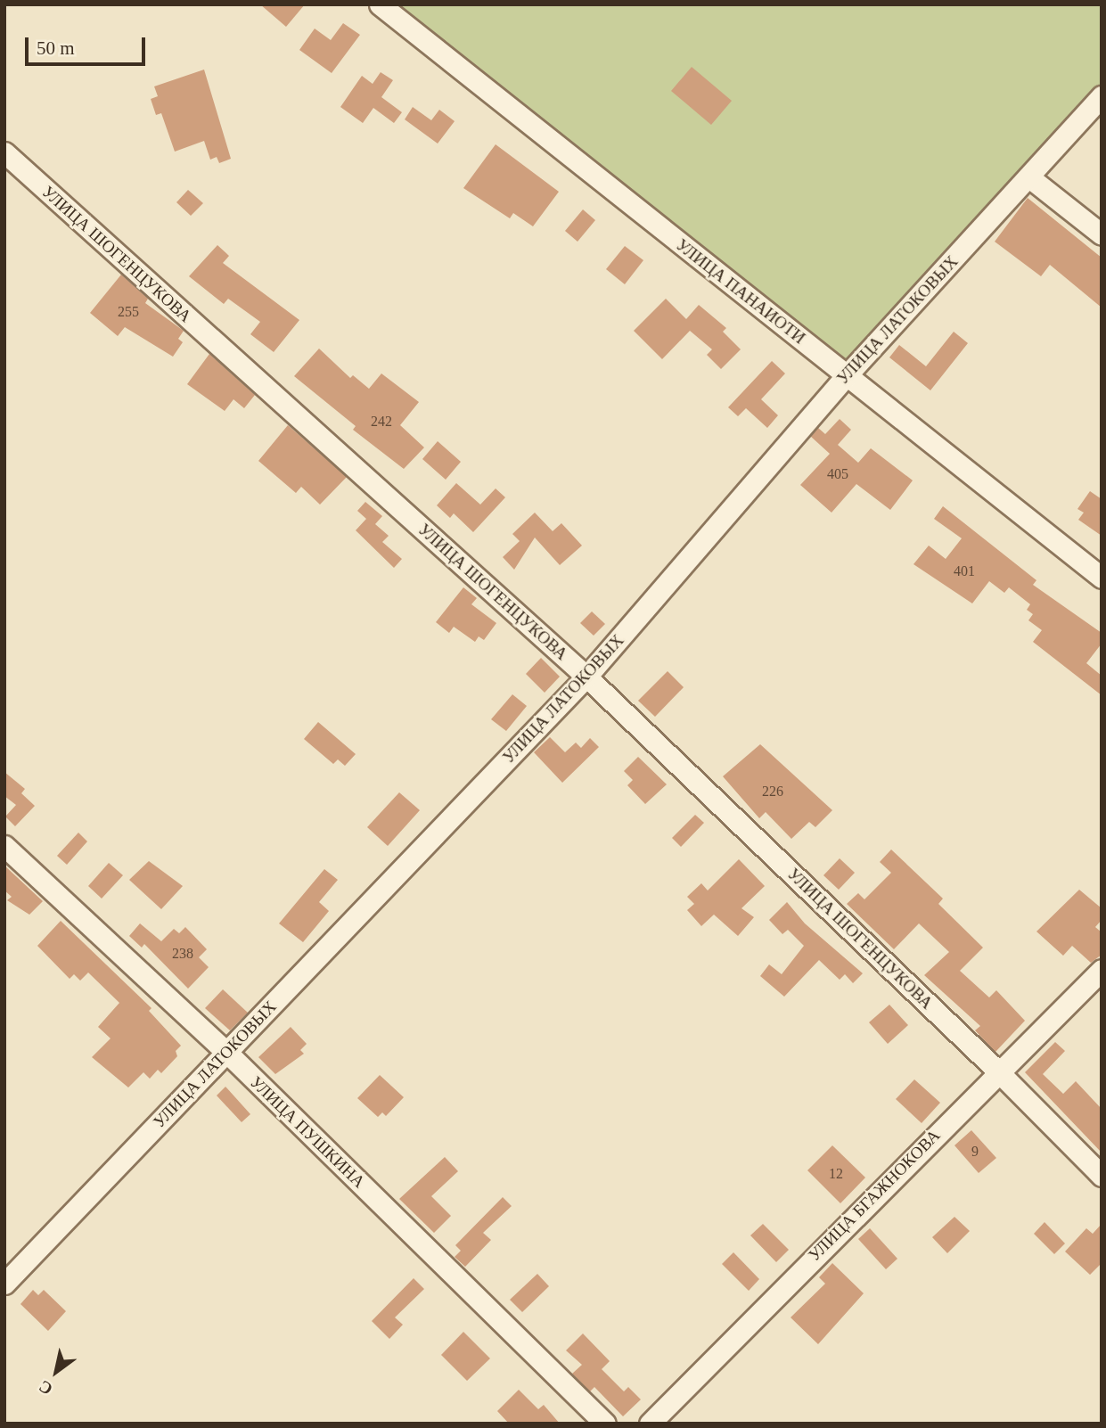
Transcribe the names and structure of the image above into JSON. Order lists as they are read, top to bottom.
{
  "streets": {
    "street": [
      "УЛИЦА ШОГЕНЦУКОВА",
      "УЛИЦА ПАНАИОТИ",
      "УЛИЦА ЛАТОКОВЫХ",
      "УЛИЦА ПУШКИНА",
      "УЛИЦА БГАЖНОКОВА"
    ]
  },
  "crossings": [
    ["УЛИЦА ШОГЕНЦУКОВА", "УЛИЦА ЛАТОКОВЫХ"],
    ["УЛИЦА ШОГЕНЦУКОВА", "УЛИЦА БГАЖНОКОВА"],
    ["УЛИЦА ПАНАИОТИ", "УЛИЦА ЛАТОКОВЫХ"],
    ["УЛИЦА ЛАТОКОВЫХ", "УЛИЦА ПУШКИНА"]
  ],
  "house_numbers": [
    "255",
    "242",
    "405",
    "401",
    "226",
    "238",
    "9",
    "12"
  ],
  "scale_bar": "50 m",
  "north": "bottom left"
}
